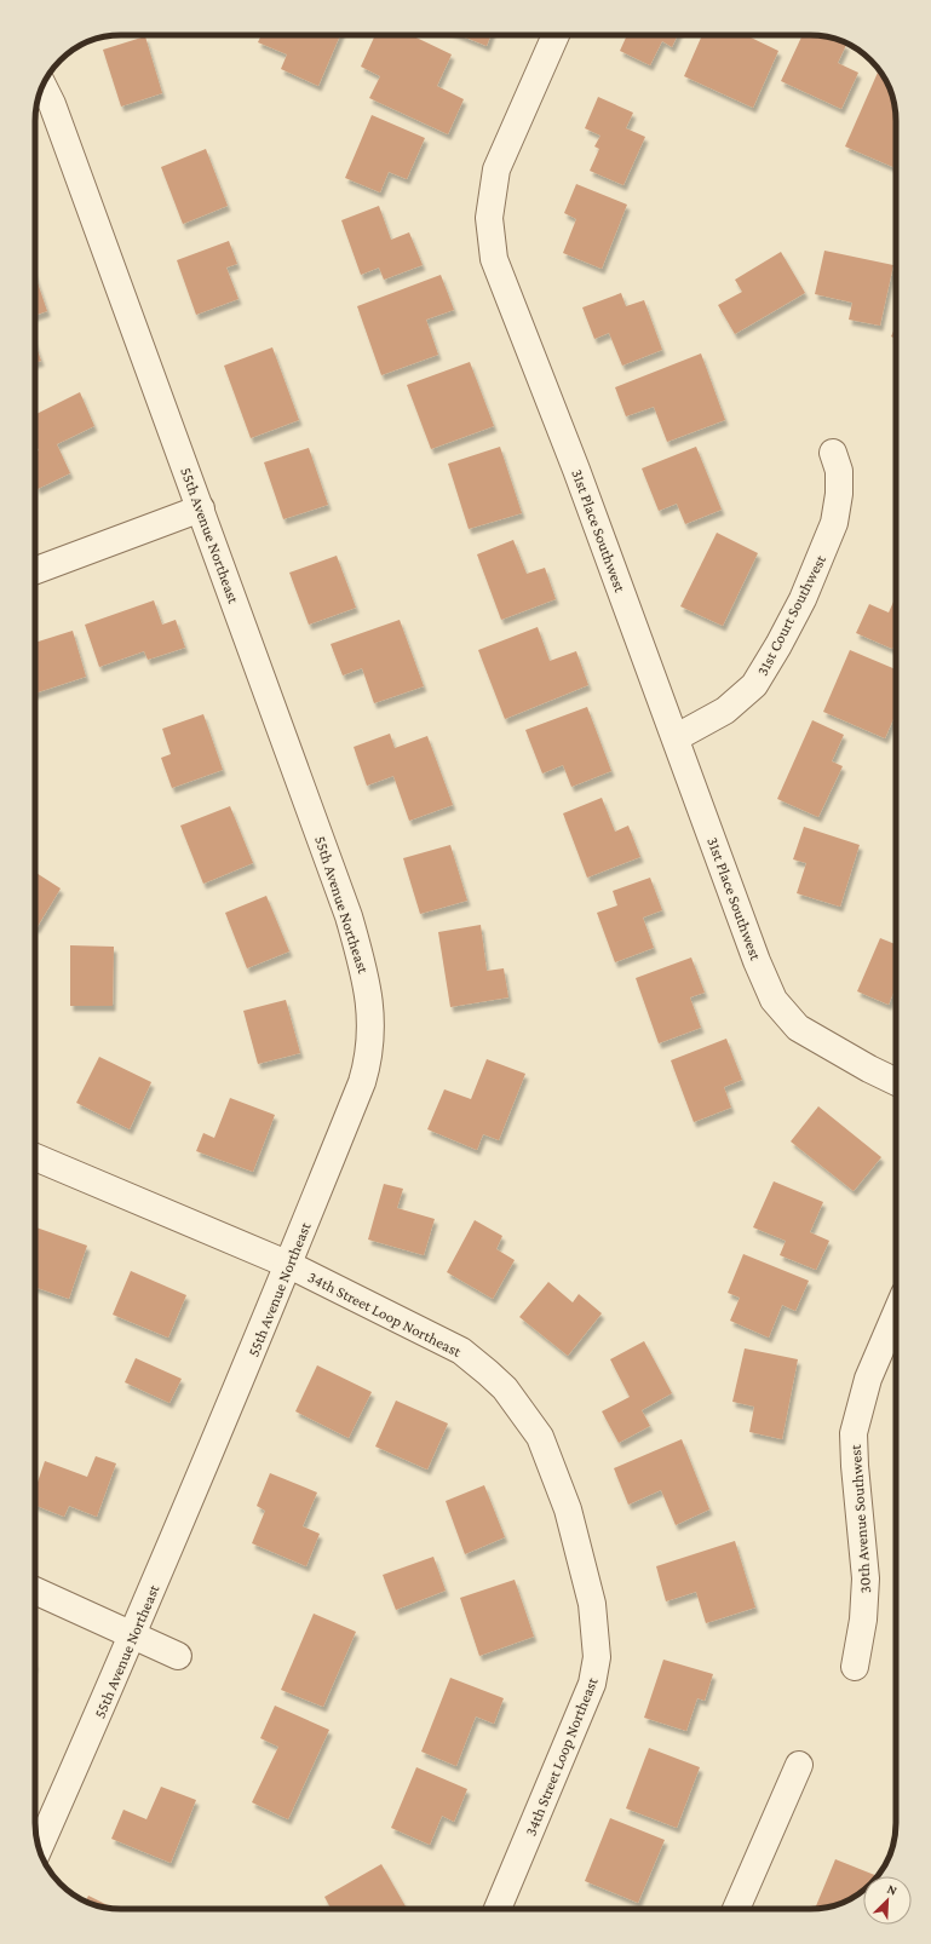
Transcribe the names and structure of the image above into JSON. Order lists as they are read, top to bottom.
{
  "streets": {
    "street": [
      "31st Place Southwest",
      "55th Avenue Northeast",
      "31st Court Southwest",
      "34th Street Loop Northeast",
      "30th Avenue Southwest"
    ]
  },
  "crossings": [
    ["31st Place Southwest", "31st Court Southwest"],
    ["55th Avenue Northeast", "34th Street Loop Northeast"]
  ],
  "north": "top right"
}
